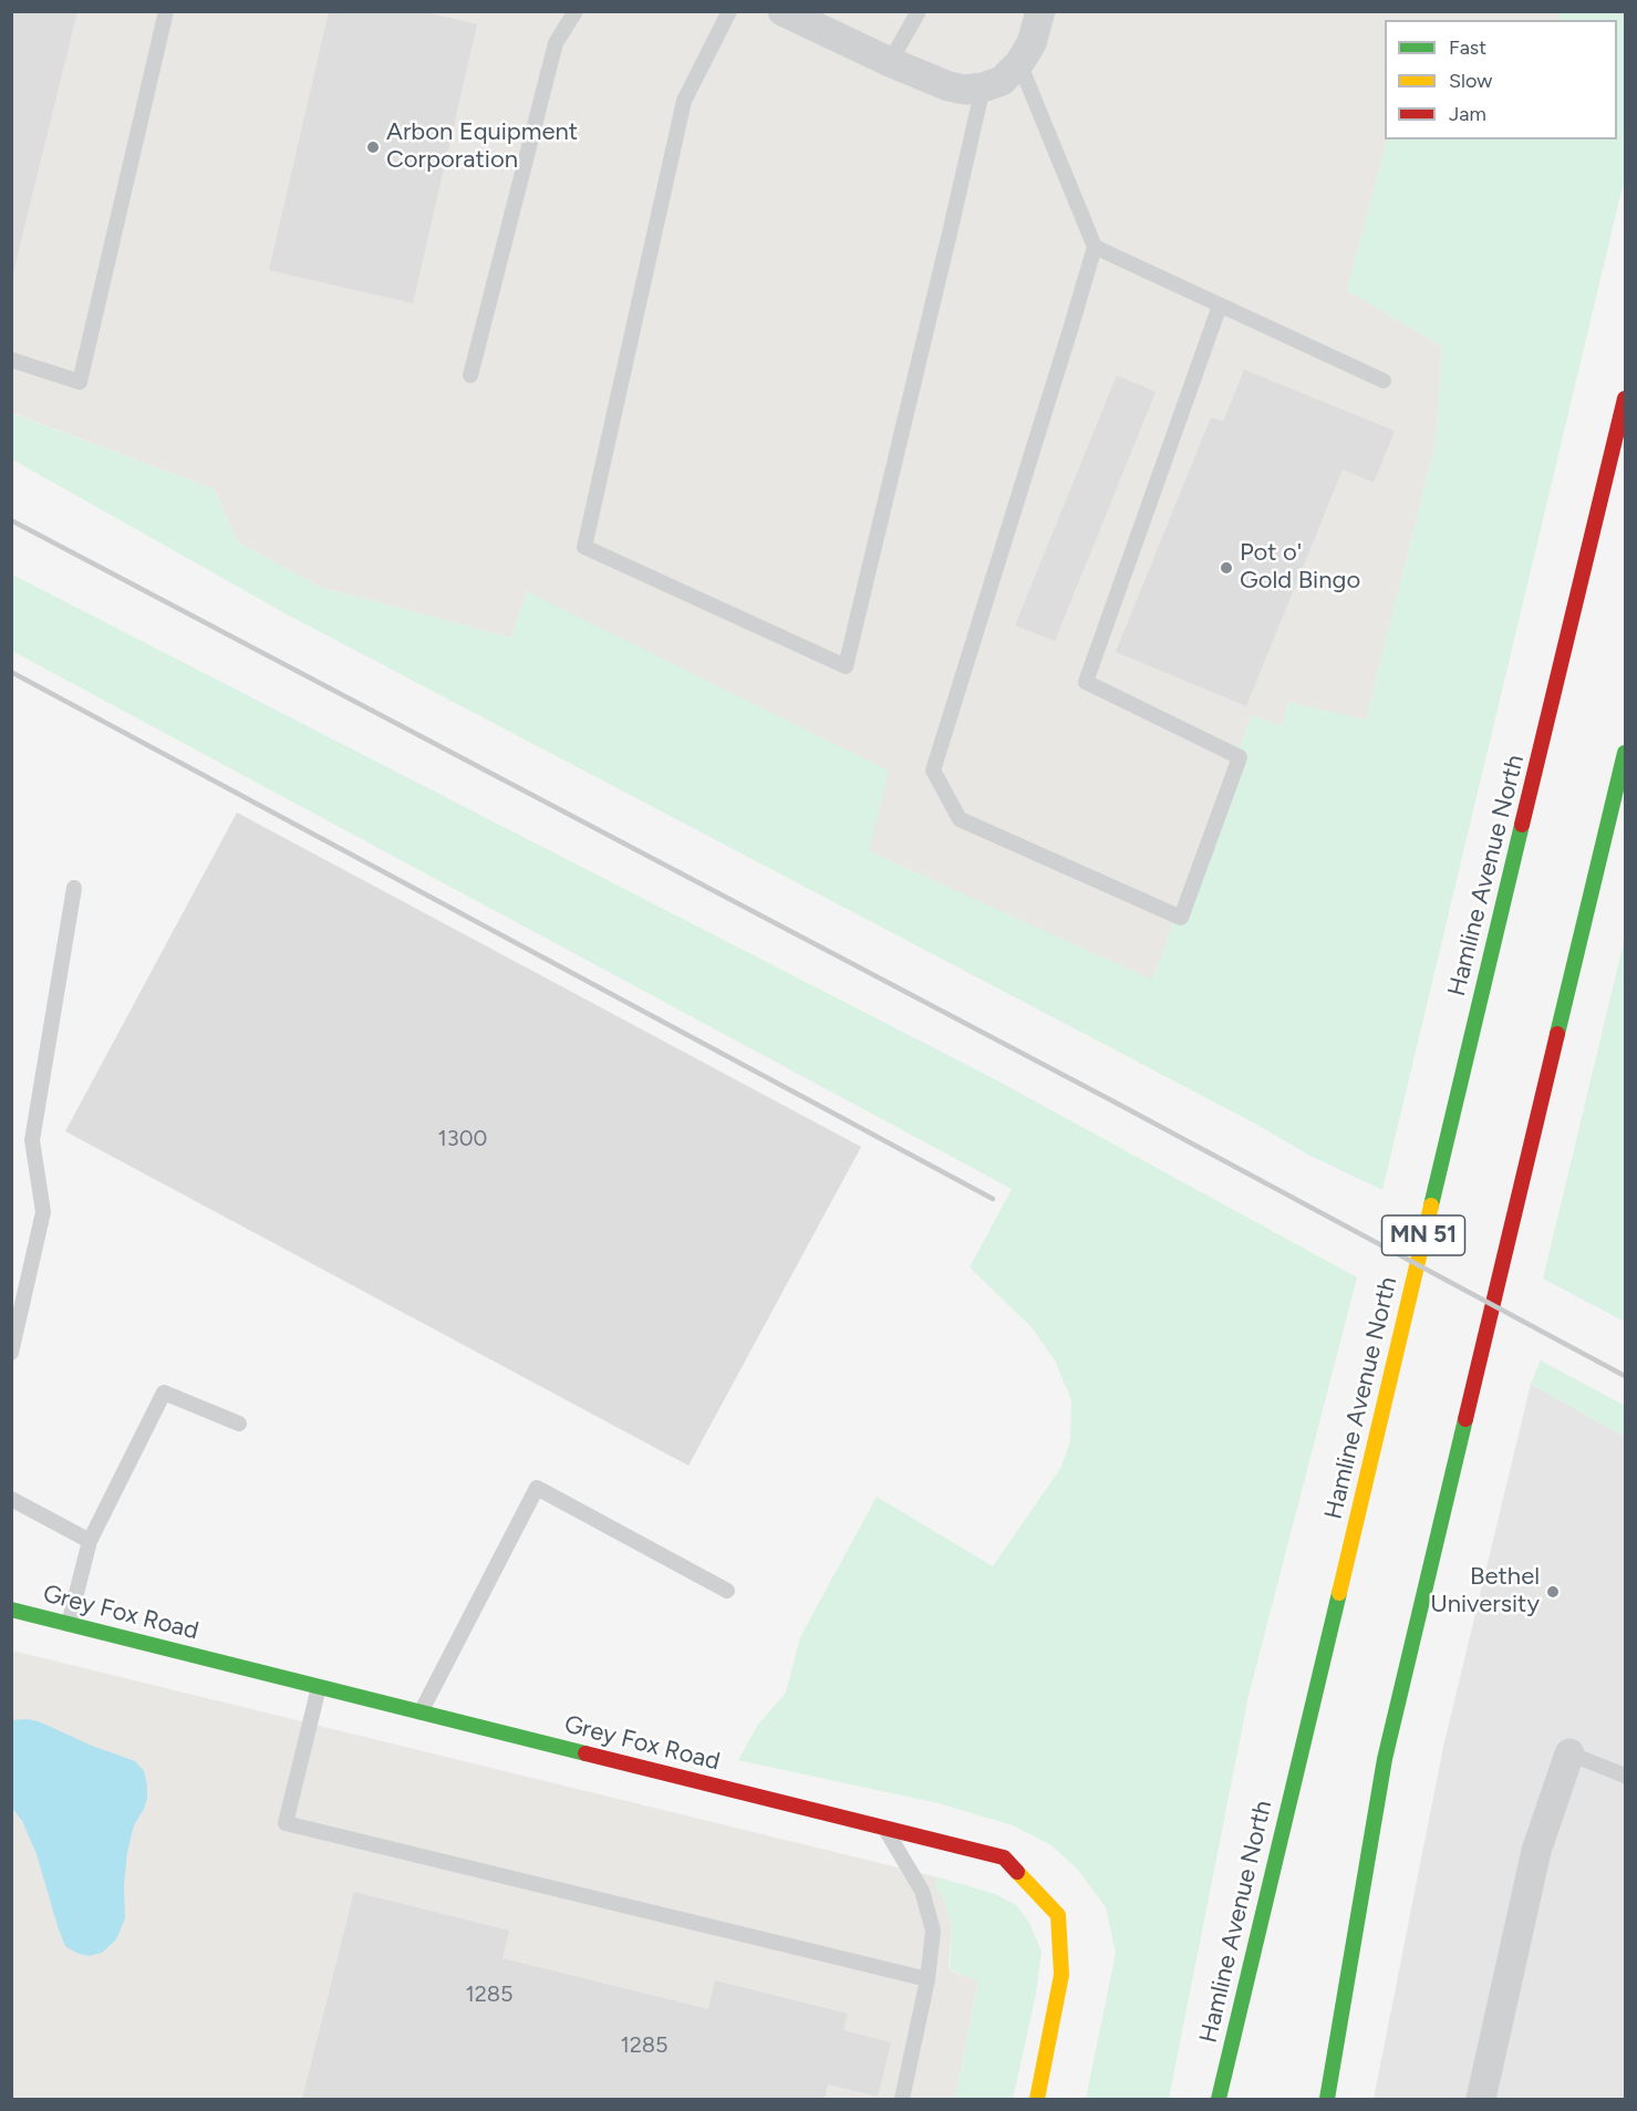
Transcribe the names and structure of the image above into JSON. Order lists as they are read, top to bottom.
{
  "streets": {
    "main road": ["Hamline Avenue North", "MN 51", "Grey Fox Road"]
  },
  "places": ["Arbon Equipment Corporation", "Pot o' Gold Bingo", "Bethel University"],
  "house_numbers": ["1300", "1285", "1285"],
  "legend": ["Fast", "Slow", "Jam"]
}
